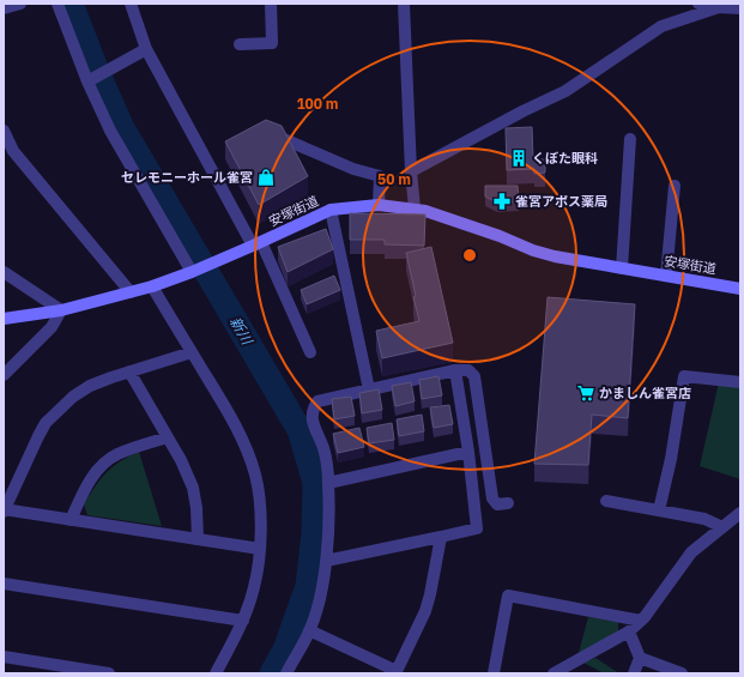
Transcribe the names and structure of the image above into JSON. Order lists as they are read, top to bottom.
{
  "streets": {
    "main road": ["安塚街道"]
  },
  "water": ["新川"],
  "places": {
    "building": ["くぼた眼科"],
    "shop": ["セレモニーホール雀宮"],
    "pharmacy": ["雀宮アポス薬局"],
    "supermarket": ["かましん雀宮店"]
  },
  "rings": ["100 m", "50 m"]
}
